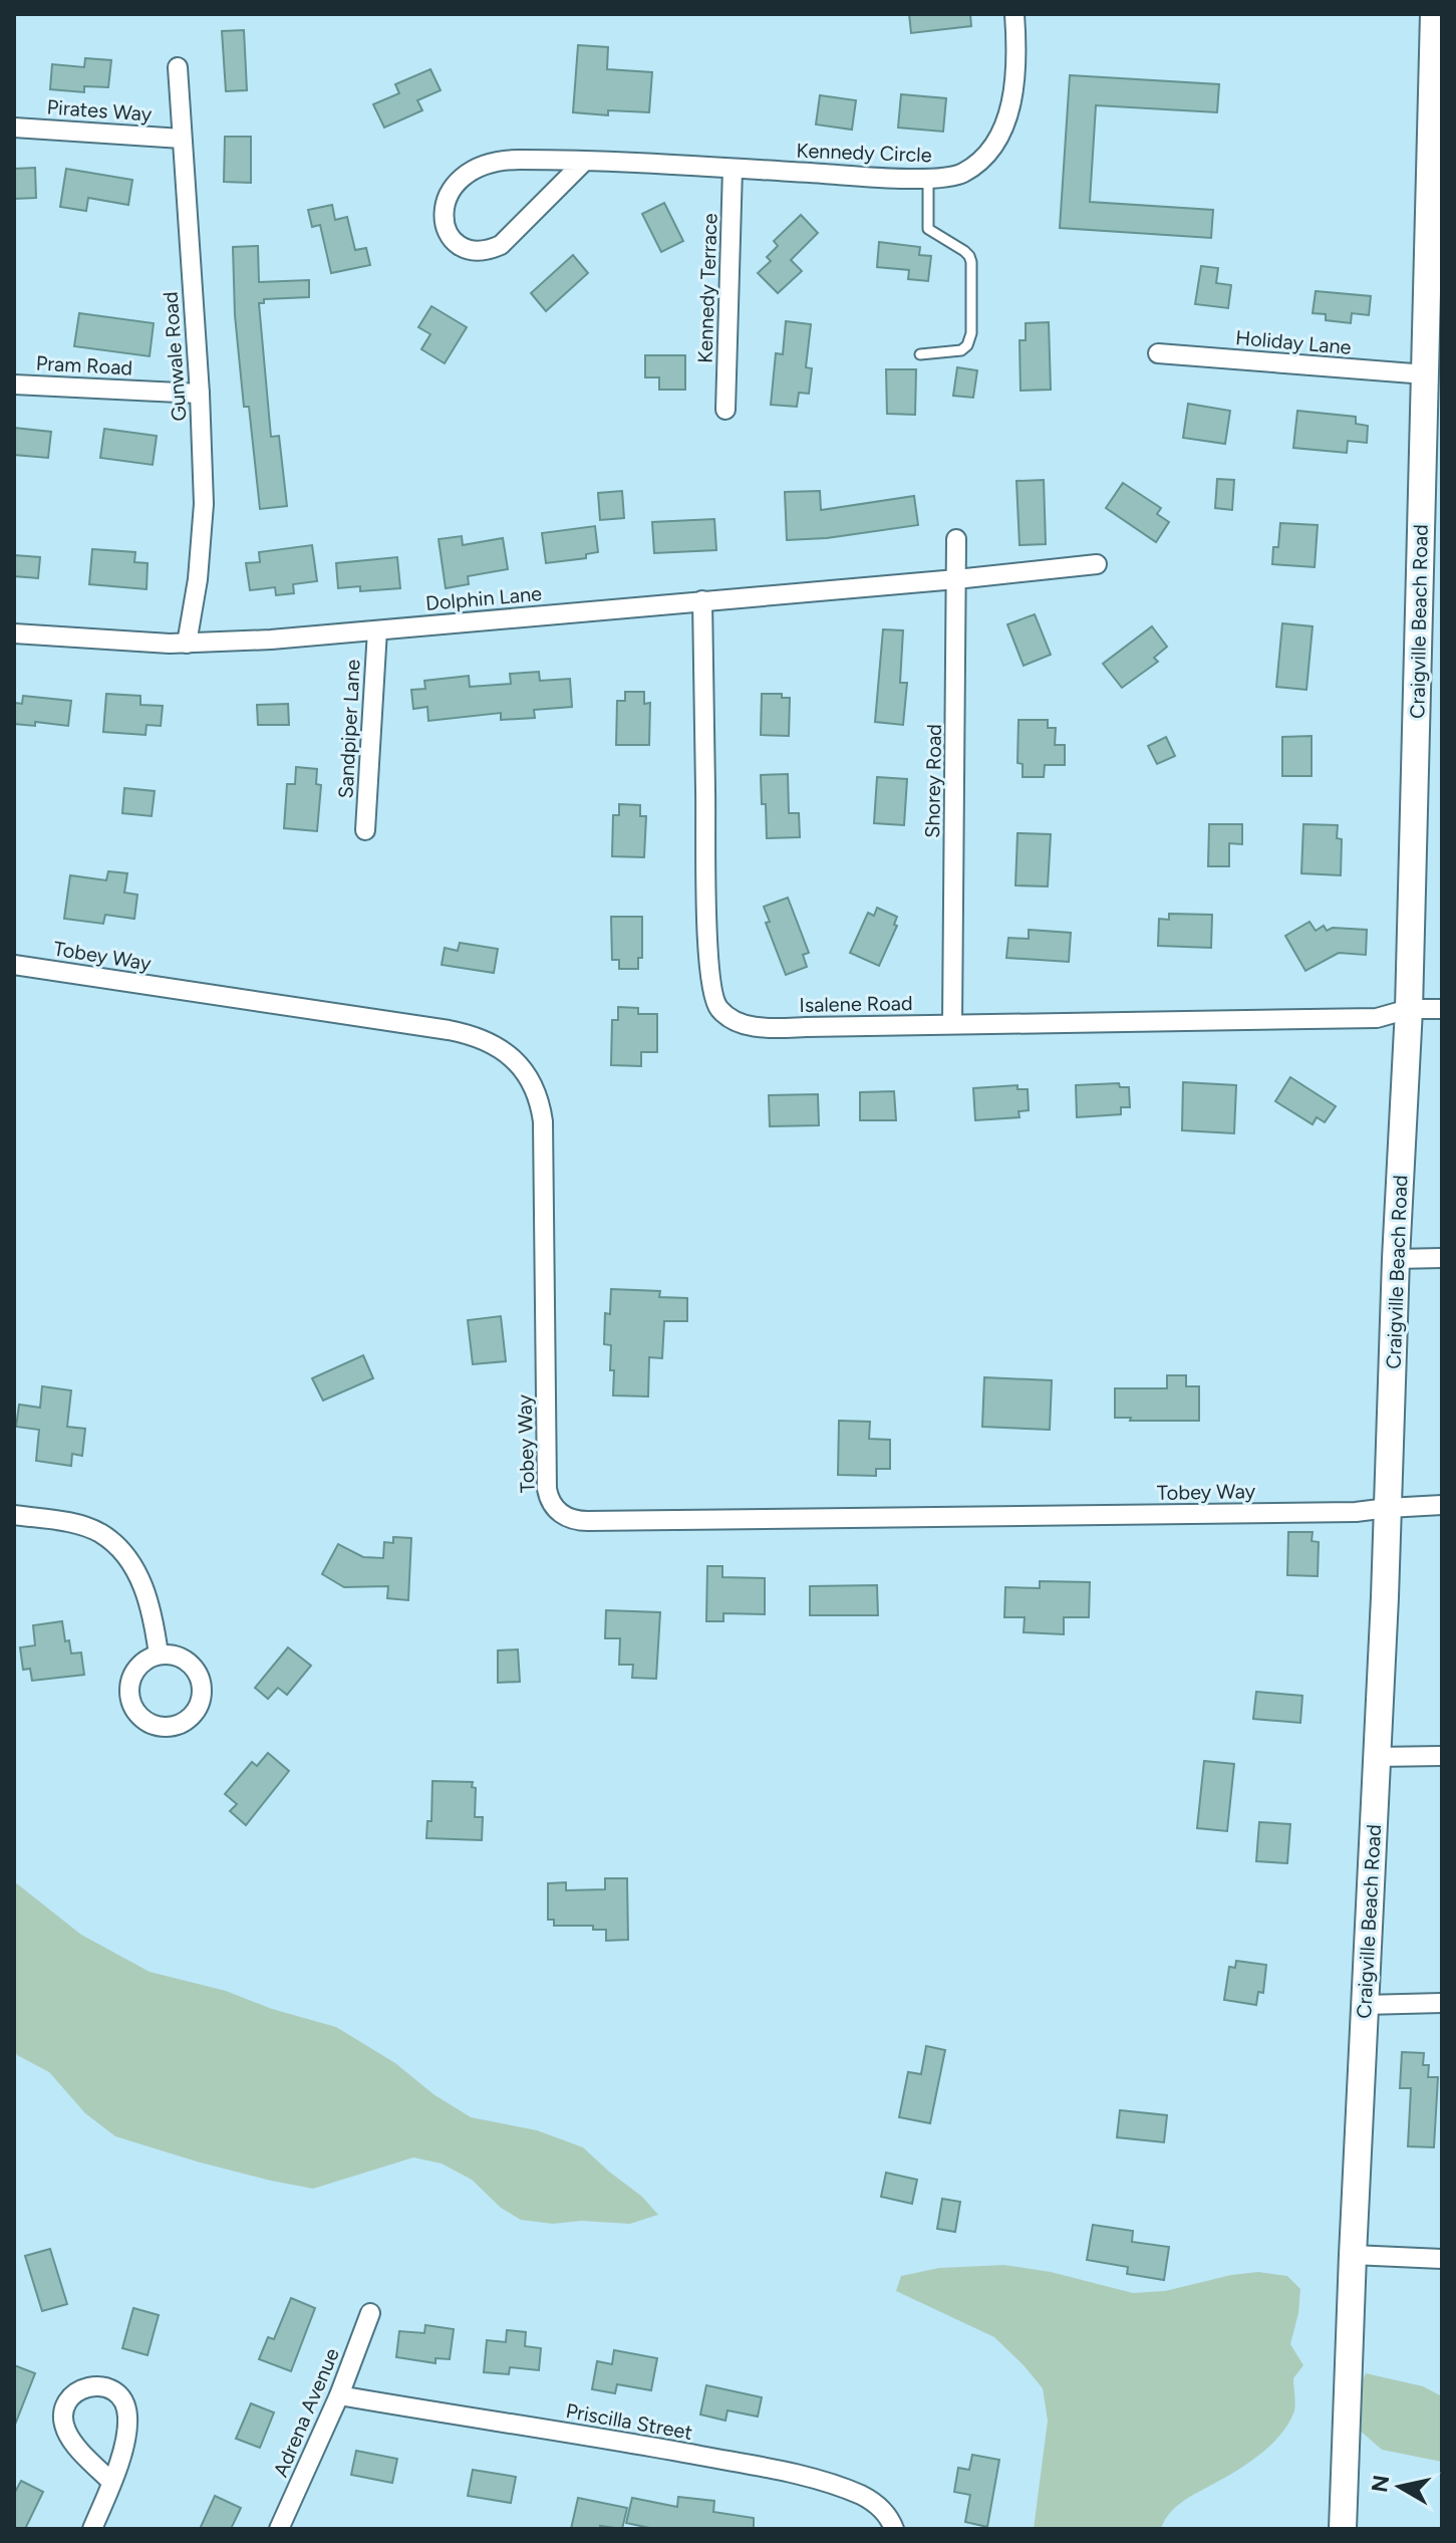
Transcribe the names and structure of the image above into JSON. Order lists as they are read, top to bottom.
{
  "streets": {
    "main road": ["Craigville Beach Road"],
    "street": [
      "Pirates Way",
      "Kennedy Circle",
      "Kennedy Terrace",
      "Holiday Lane",
      "Gunwale Road",
      "Pram Road",
      "Dolphin Lane",
      "Sandpiper Lane",
      "Shorey Road",
      "Tobey Way",
      "Isalene Road",
      "Adrena Avenue",
      "Priscilla Street"
    ]
  },
  "crossings": [
    ["Pirates Way", "Gunwale Road"],
    ["Kennedy Circle", "Kennedy Terrace"],
    ["Holiday Lane", "Craigville Beach Road"],
    ["Gunwale Road", "Pram Road"],
    ["Gunwale Road", "Dolphin Lane"],
    ["Dolphin Lane", "Sandpiper Lane"],
    ["Dolphin Lane", "Shorey Road"],
    ["Dolphin Lane", "Isalene Road"],
    ["Craigville Beach Road", "Tobey Way"],
    ["Craigville Beach Road", "Isalene Road"],
    ["Shorey Road", "Isalene Road"],
    ["Adrena Avenue", "Priscilla Street"]
  ],
  "north": "left"
}
